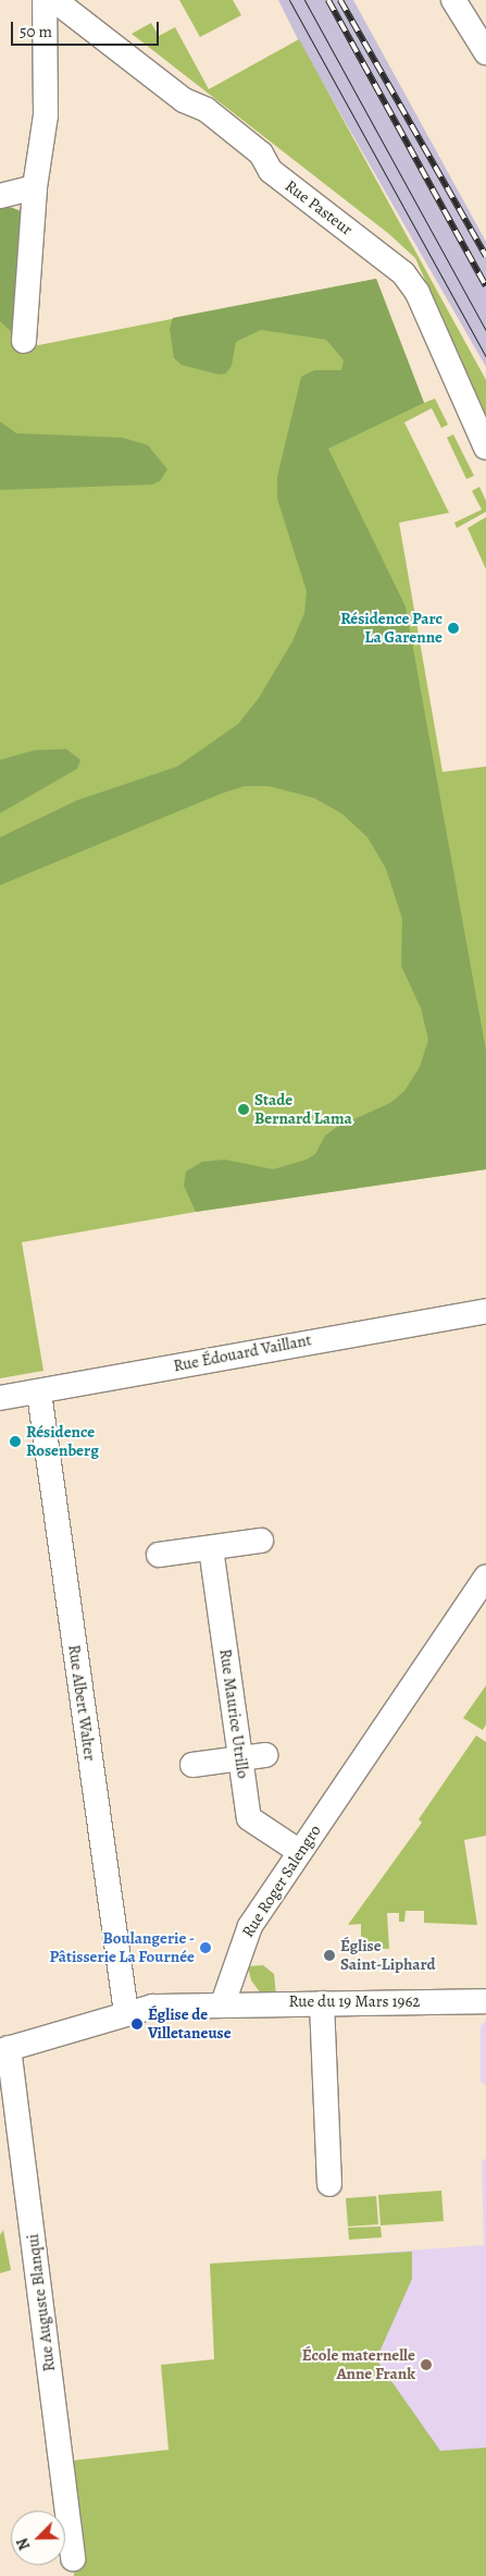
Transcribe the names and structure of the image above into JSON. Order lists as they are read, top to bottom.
{
  "streets": {
    "street": [
      "Rue Pasteur",
      "Rue Édouard Vaillant",
      "Rue Albert Walter",
      "Rue Maurice Utrillo",
      "Rue Roger Salengro",
      "Rue du 19 Mars 1962",
      "Rue Auguste Blanqui"
    ]
  },
  "crossings": [
    ["Rue Édouard Vaillant", "Rue Albert Walter"],
    ["Rue Maurice Utrillo", "Rue Roger Salengro"],
    ["Rue Roger Salengro", "Rue du 19 Mars 1962"]
  ],
  "places": [
    "Résidence Parc La Garenne",
    "Stade Bernard Lama",
    "Résidence Rosenberg",
    "Boulangerie - Pâtisserie La Fournée",
    "Église Saint-Liphard",
    "Église de Villetaneuse",
    "École maternelle Anne Frank"
  ],
  "scale_bar": "50 m",
  "north": "bottom left"
}
